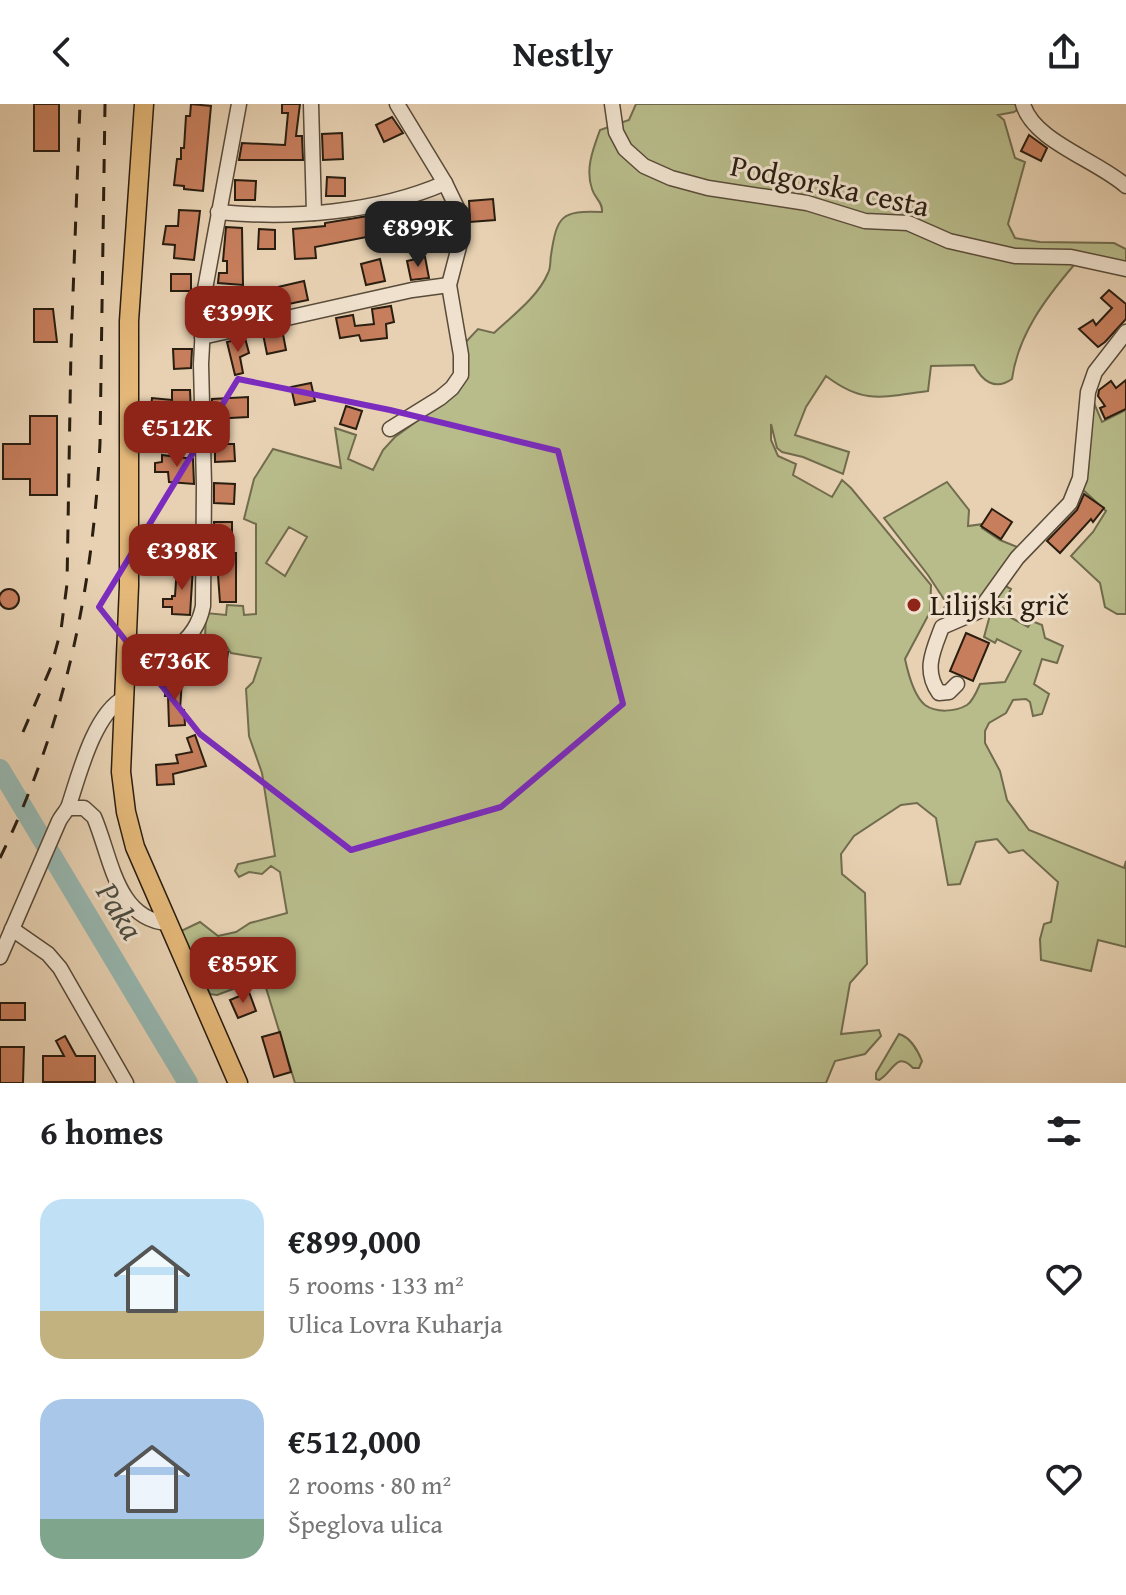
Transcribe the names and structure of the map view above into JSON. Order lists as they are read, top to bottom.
{
  "streets": {
    "street": ["Podgorska cesta"]
  },
  "water": ["Paka"],
  "places": ["Lilijski grič"],
  "page": {
    "header": "Nestly",
    "price": [
      "€899K",
      "€399K",
      "€512K",
      "€398K",
      "€736K",
      "€859K"
    ],
    "heading": "6 homes",
    "list": [
      {
        "name": "€899,000",
        "note": "5 rooms · 133 m² · Ulica Lovra Kuharja"
      },
      {
        "name": "€512,000",
        "note": "2 rooms · 80 m² · Špeglova ulica"
      }
    ]
  }
}
